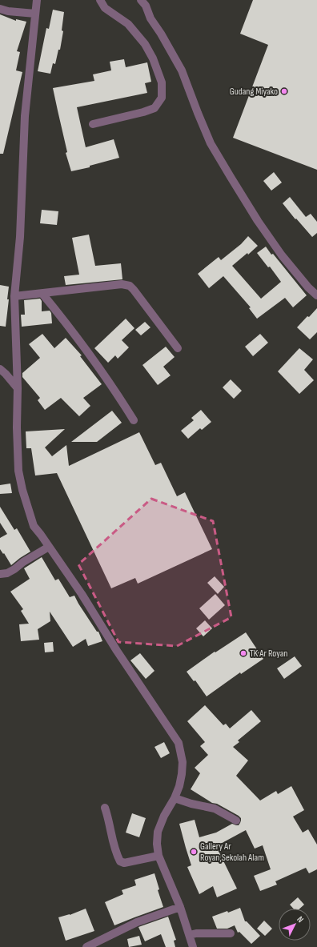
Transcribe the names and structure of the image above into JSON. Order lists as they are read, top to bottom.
{
  "places": ["Gudang Miyako", "TK Ar Royan", "Gallery Ar Royan,Sekolah Alam"],
  "north": "top right"
}
